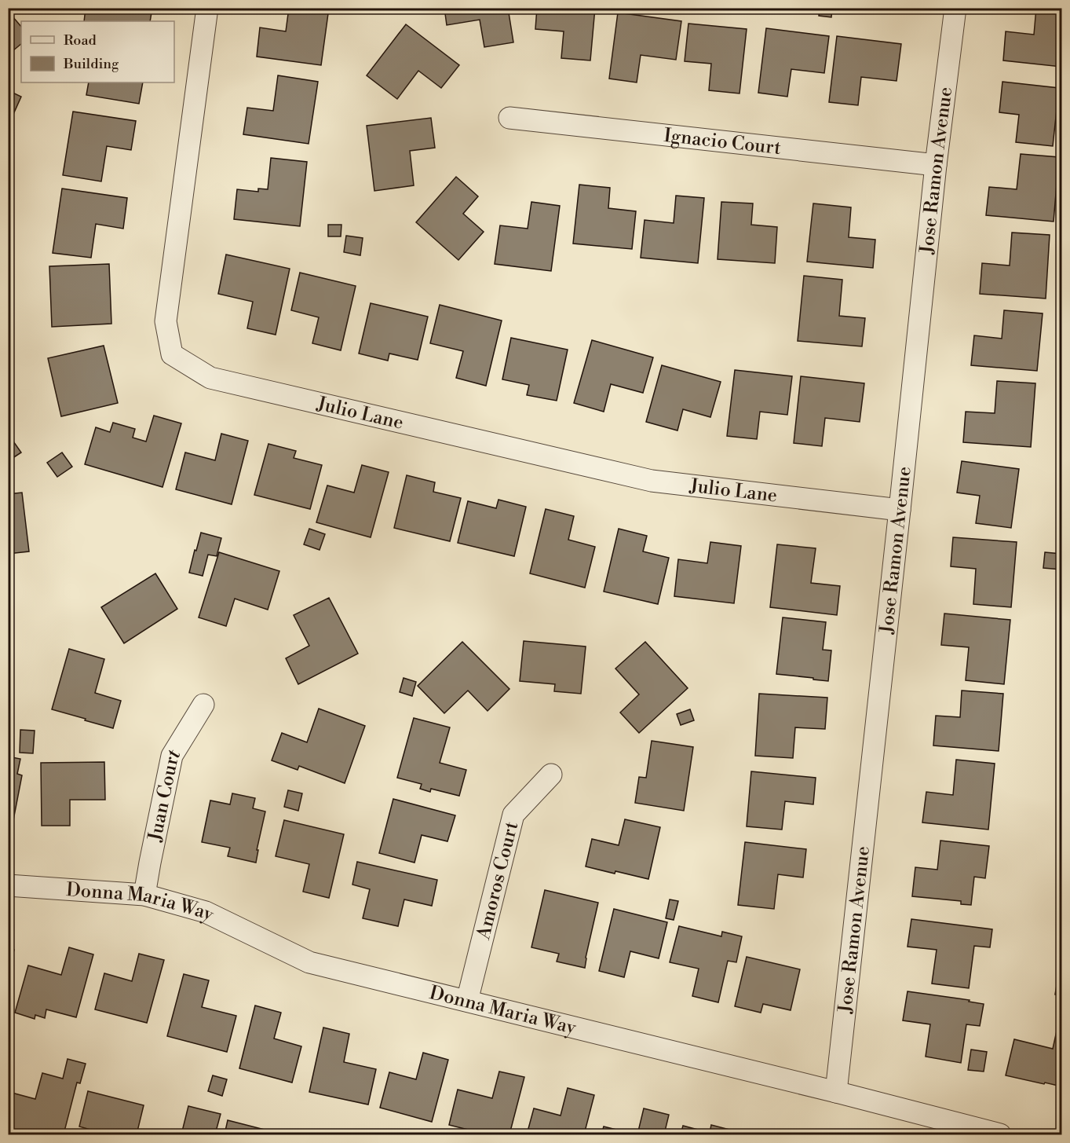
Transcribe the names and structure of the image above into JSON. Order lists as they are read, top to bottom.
{
  "streets": {
    "street": [
      "Ignacio Court",
      "Jose Ramon Avenue",
      "Julio Lane",
      "Juan Court",
      "Amoros Court",
      "Donna Maria Way"
    ]
  },
  "crossings": [
    ["Ignacio Court", "Jose Ramon Avenue"],
    ["Jose Ramon Avenue", "Julio Lane"],
    ["Jose Ramon Avenue", "Donna Maria Way"],
    ["Juan Court", "Donna Maria Way"],
    ["Amoros Court", "Donna Maria Way"]
  ],
  "legend": ["Road", "Building"]
}
